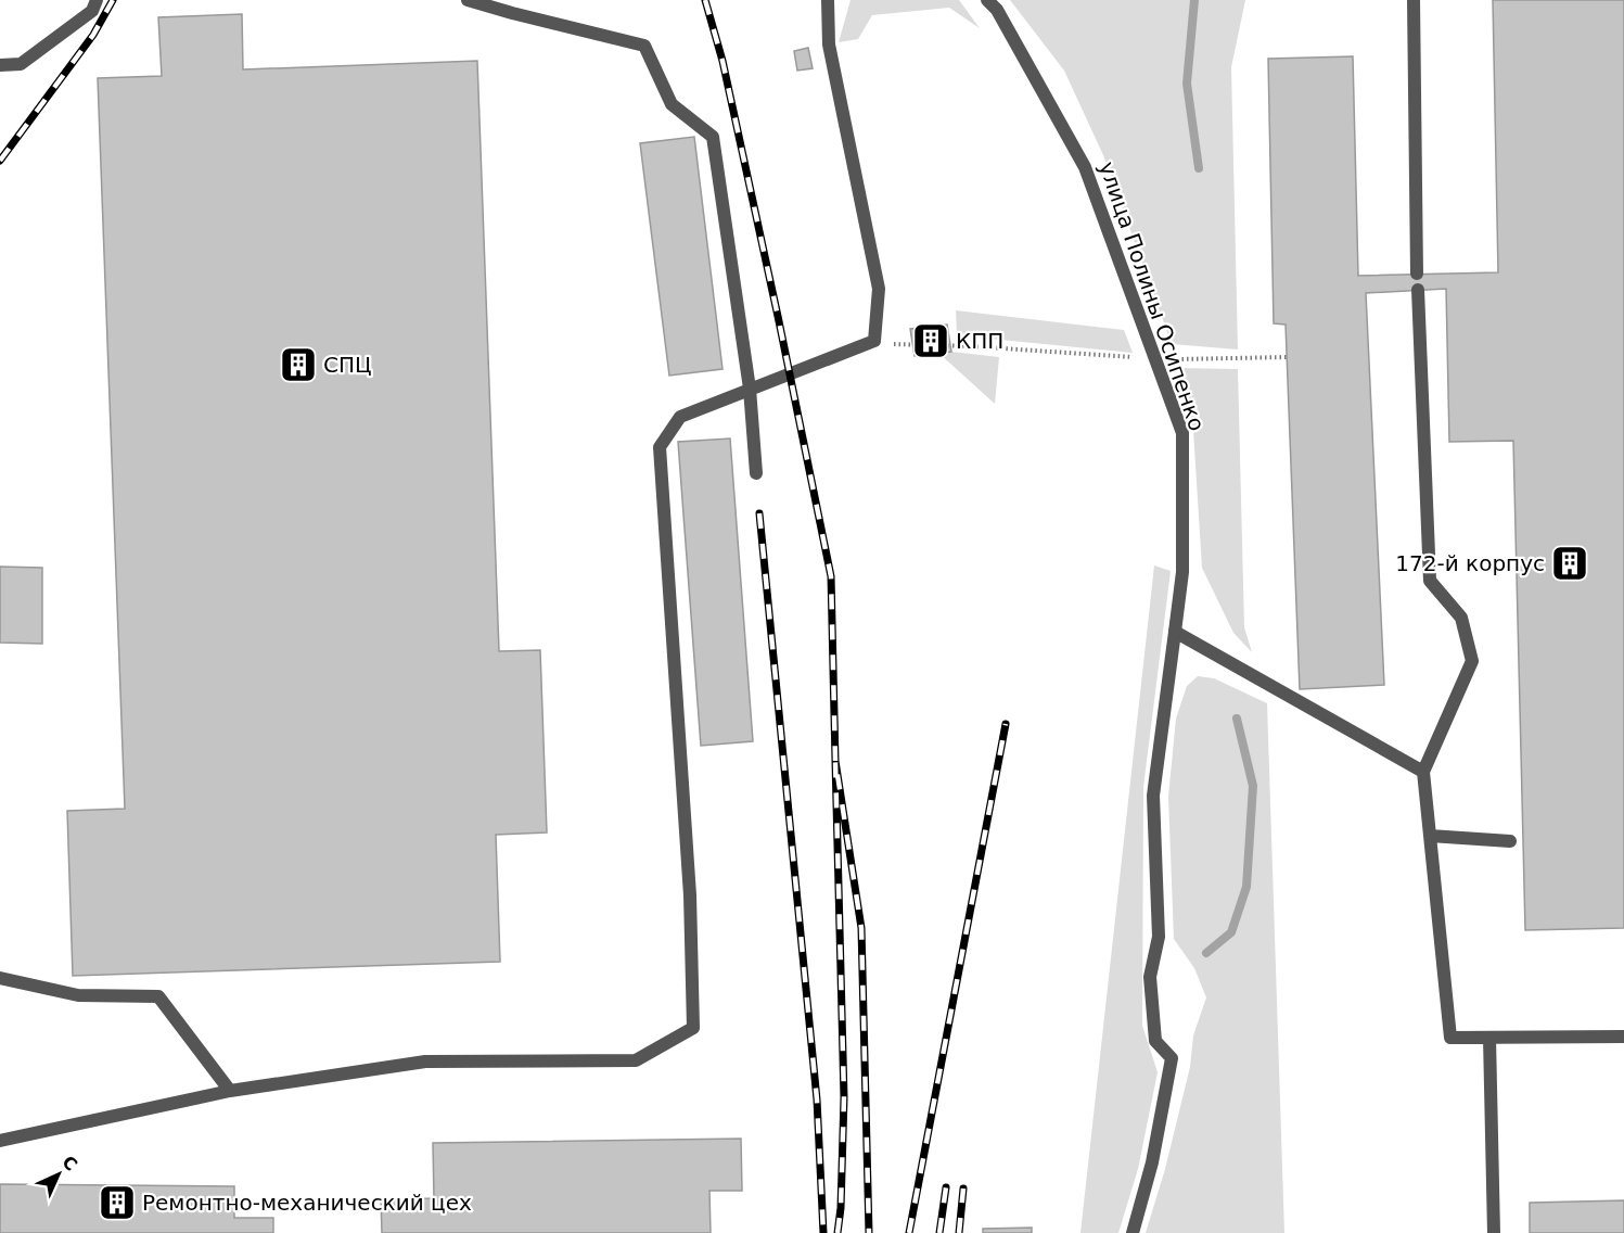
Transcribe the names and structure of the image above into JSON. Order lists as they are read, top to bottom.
{
  "streets": {
    "street": ["улица Полины Осипенко"]
  },
  "places": {
    "building": [
      "КПП",
      "СПЦ",
      "172-й корпус",
      "Ремонтно-механический цех"
    ]
  },
  "north": "top right"
}
